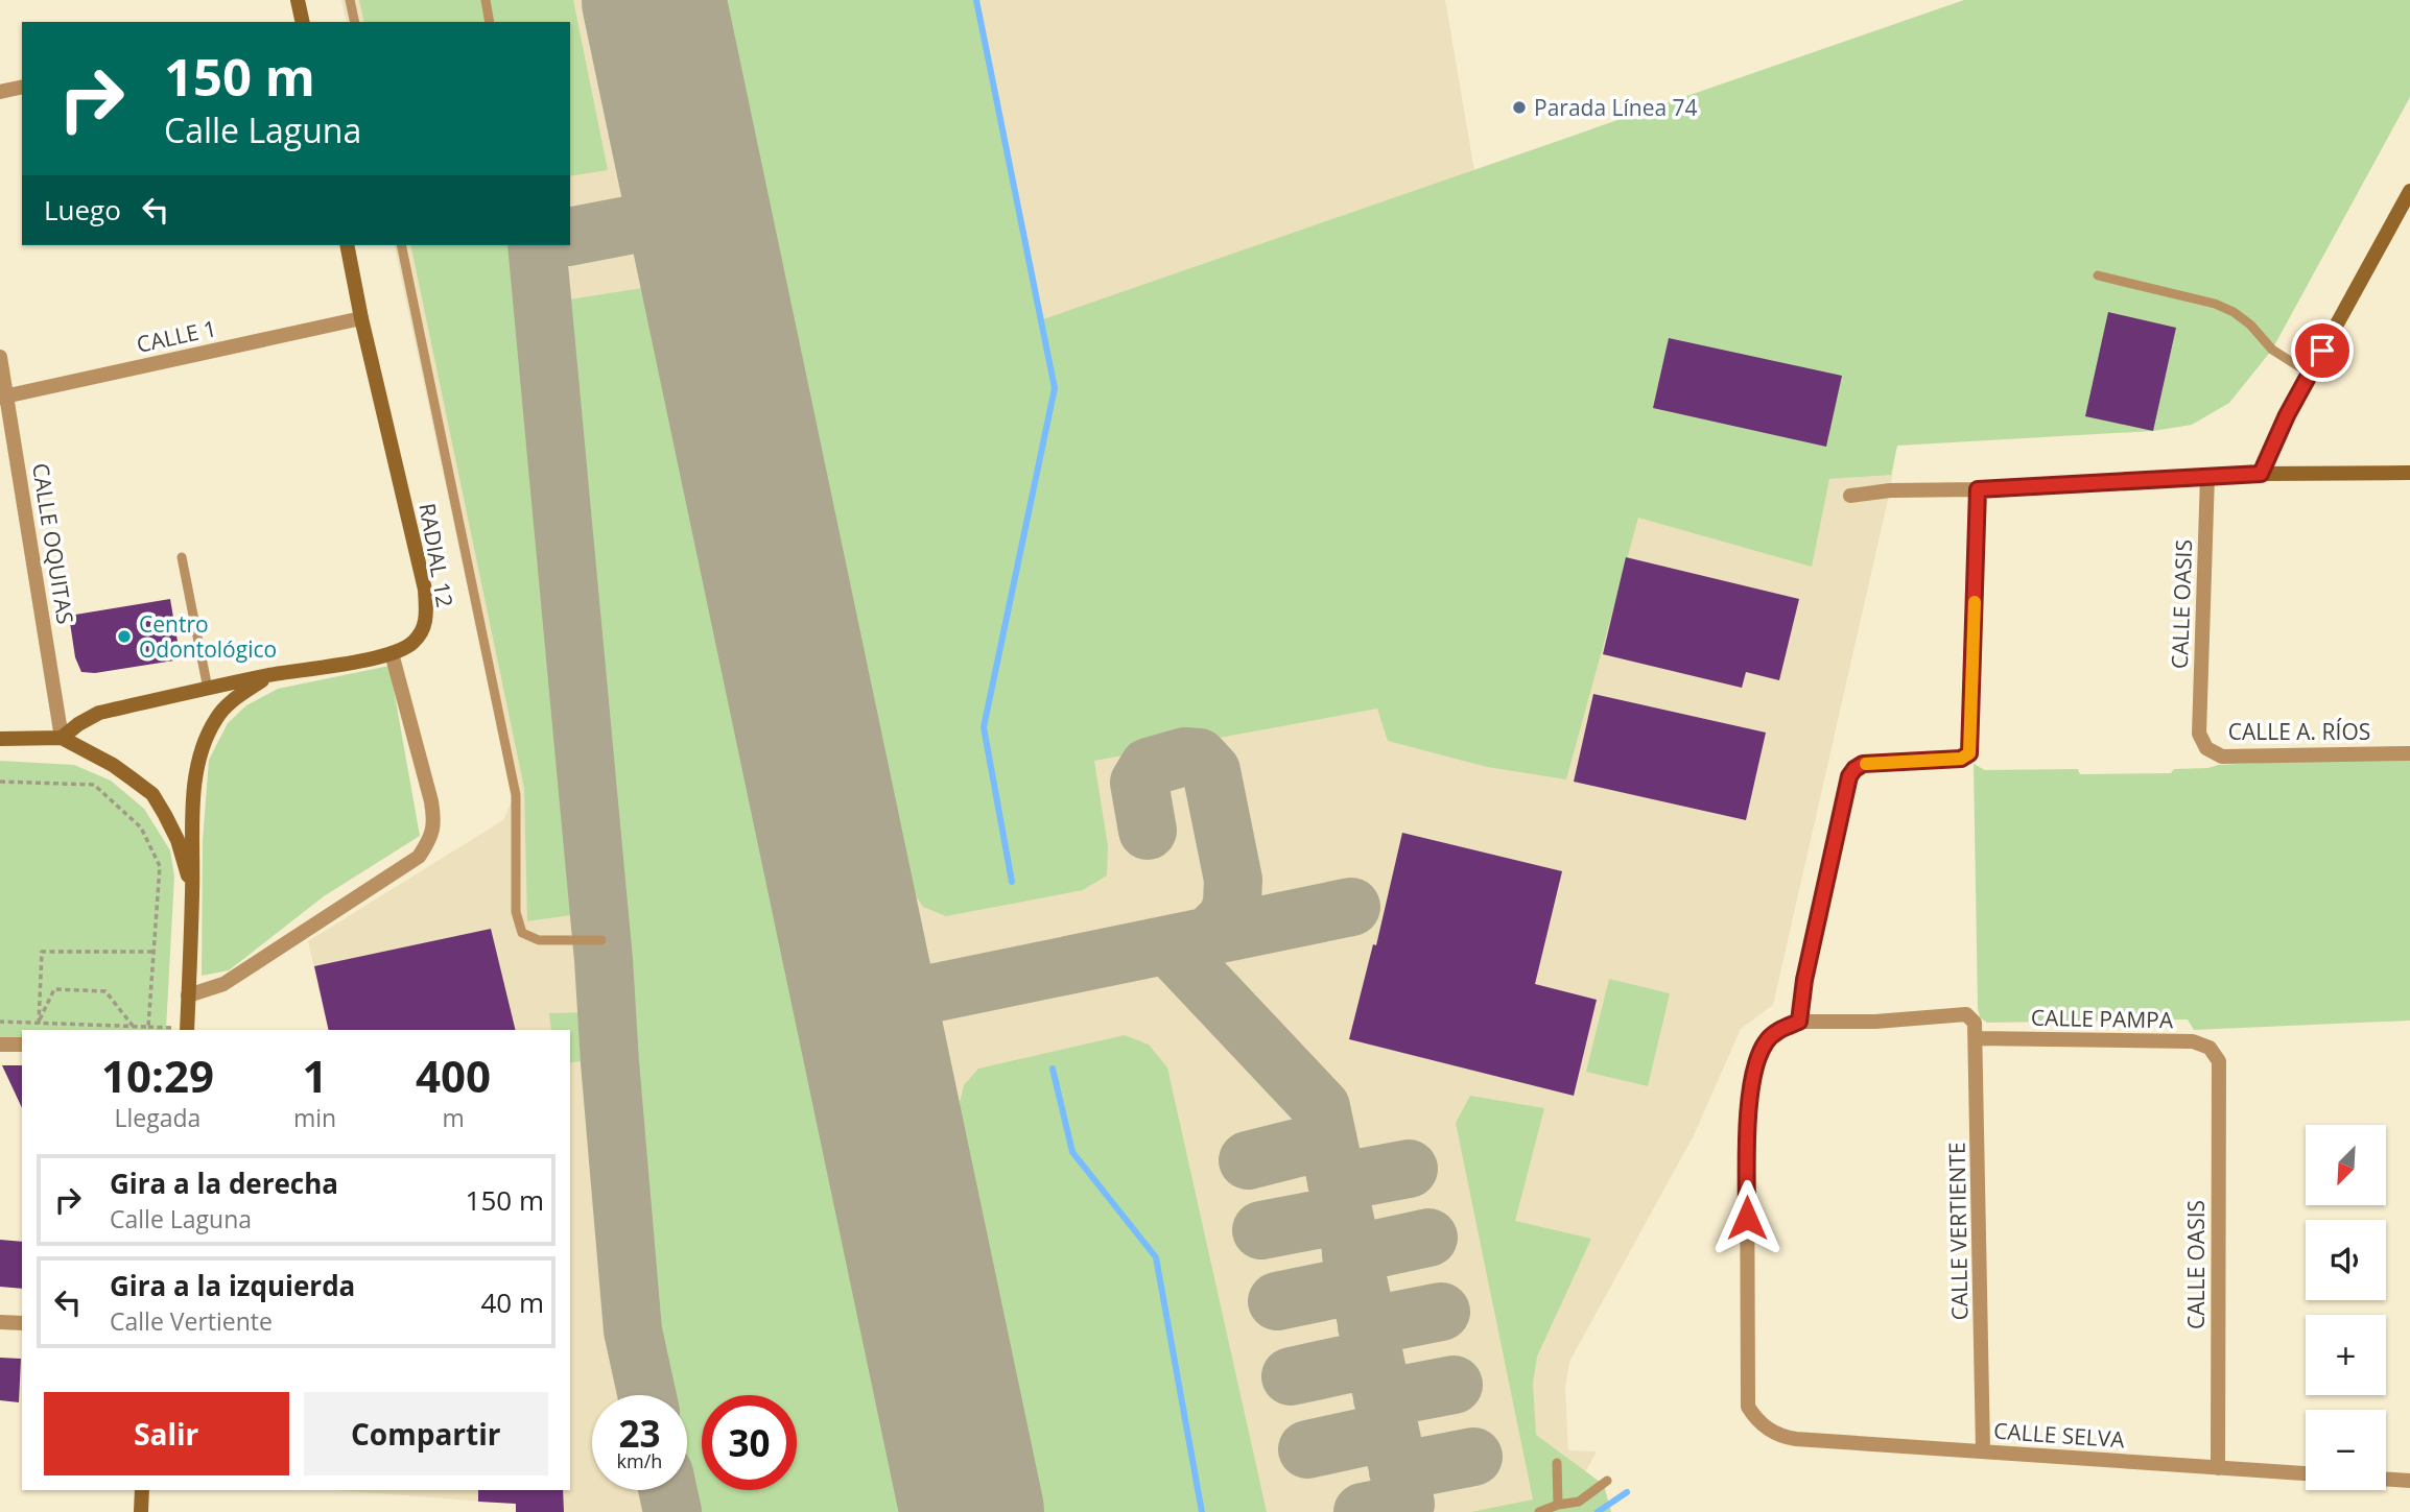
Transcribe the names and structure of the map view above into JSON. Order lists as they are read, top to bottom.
{
  "streets": {
    "street": [
      "CALLE 1",
      "CALLE OQUITAS",
      "RADIAL 12",
      "CALLE OASIS",
      "CALLE A. RÍOS",
      "CALLE PAMPA",
      "CALLE VERTIENTE",
      "CALLE SELVA"
    ]
  },
  "crossings": [
    ["CALLE 1", "CALLE OQUITAS"],
    ["CALLE 1", "RADIAL 12"],
    ["CALLE OQUITAS", "RADIAL 12"],
    ["CALLE OASIS", "CALLE A. RÍOS"],
    ["CALLE OASIS", "CALLE PAMPA"],
    ["CALLE OASIS", "CALLE SELVA"],
    ["CALLE PAMPA", "CALLE VERTIENTE"],
    ["CALLE VERTIENTE", "CALLE SELVA"]
  ],
  "places": ["Parada Línea 74", "Centro Odontológico"],
  "north": "bottom left",
  "page": {
    "turn": ["150 m", "Calle Laguna"],
    "then": "Luego",
    "eta": [
      "10:29",
      "Llegada",
      "1",
      "min",
      "400",
      "m"
    ],
    "map_buttons": ["+", "−"],
    "list": [
      {
        "name": "Gira a la derecha",
        "note": "Calle Laguna",
        "value": "150 m"
      },
      {
        "name": "Gira a la izquierda",
        "note": "Calle Vertiente",
        "value": "40 m"
      }
    ],
    "buttons": ["Salir", "Compartir"],
    "speed": "23 km/h",
    "limit": "30"
  }
}
